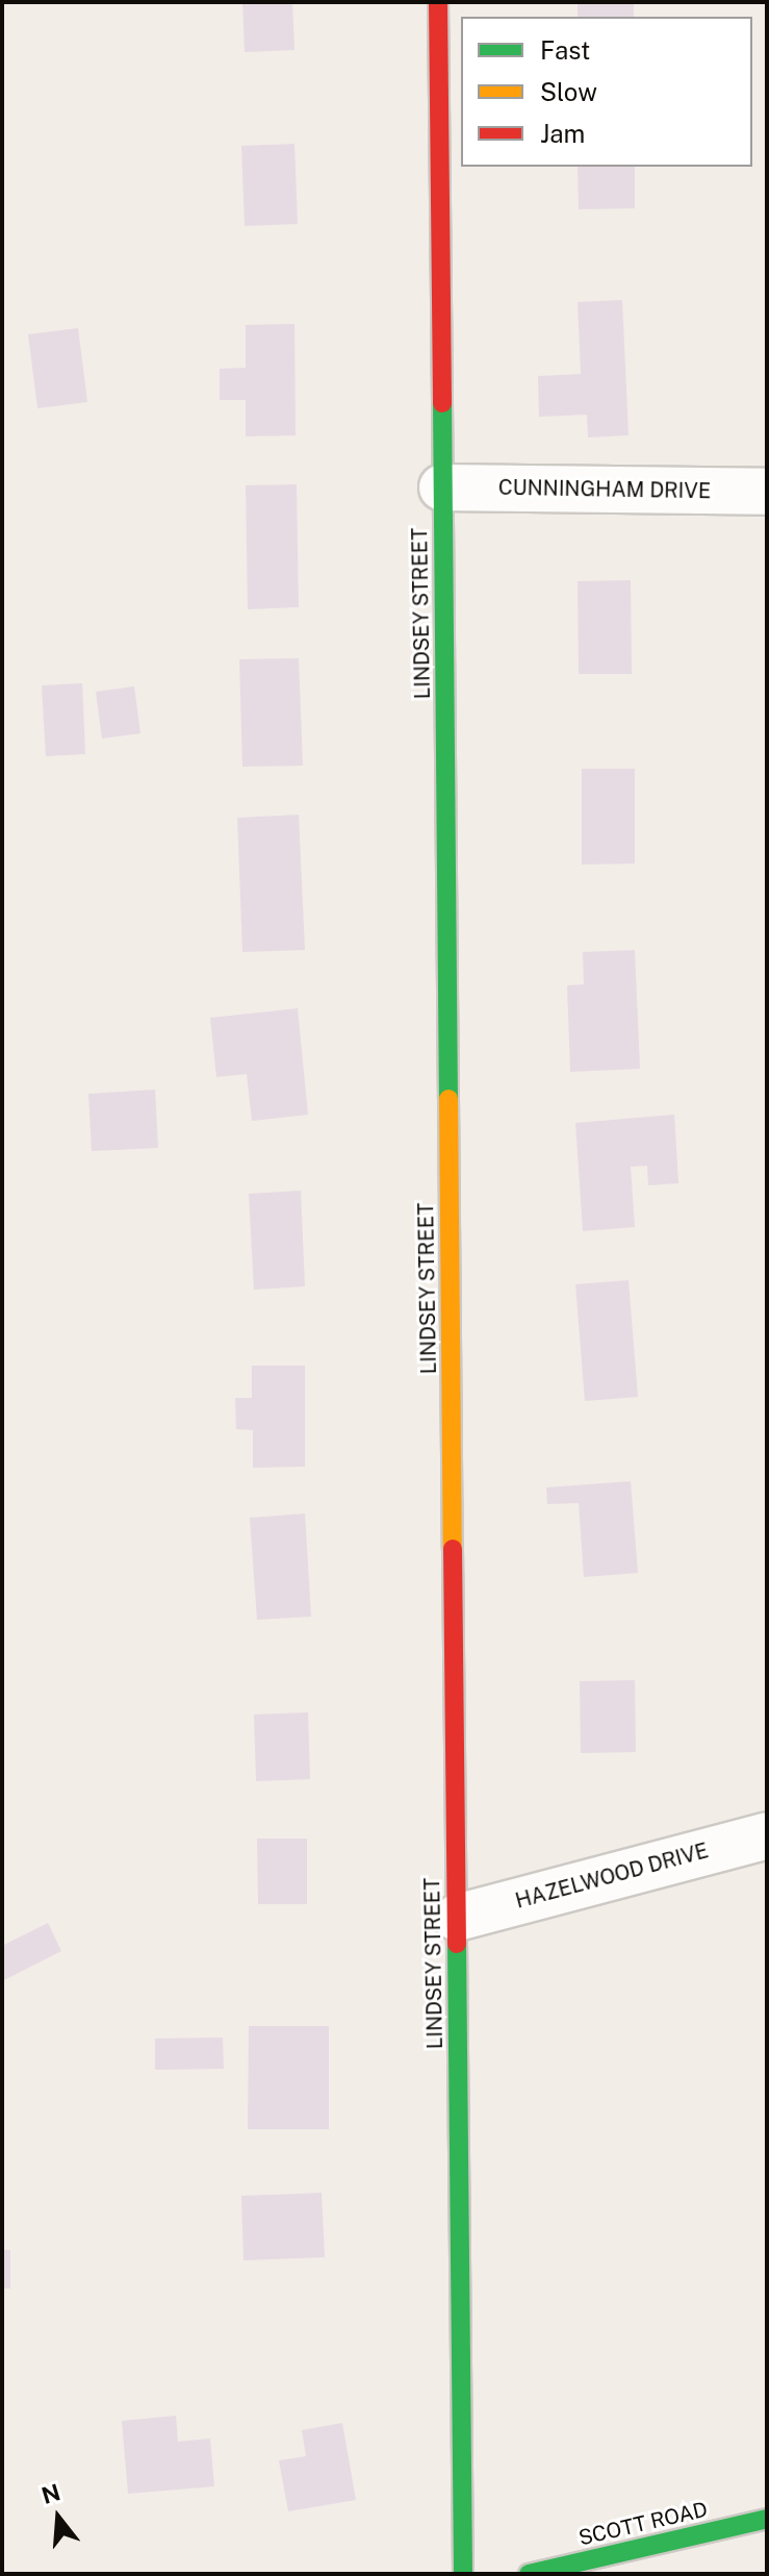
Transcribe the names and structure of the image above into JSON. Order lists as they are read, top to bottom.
{
  "streets": {
    "street": [
      "CUNNINGHAM DRIVE",
      "LINDSEY STREET",
      "HAZELWOOD DRIVE",
      "SCOTT ROAD"
    ]
  },
  "crossings": [
    ["CUNNINGHAM DRIVE", "LINDSEY STREET"],
    ["LINDSEY STREET", "HAZELWOOD DRIVE"]
  ],
  "legend": ["Fast", "Slow", "Jam"],
  "north": "top"
}
